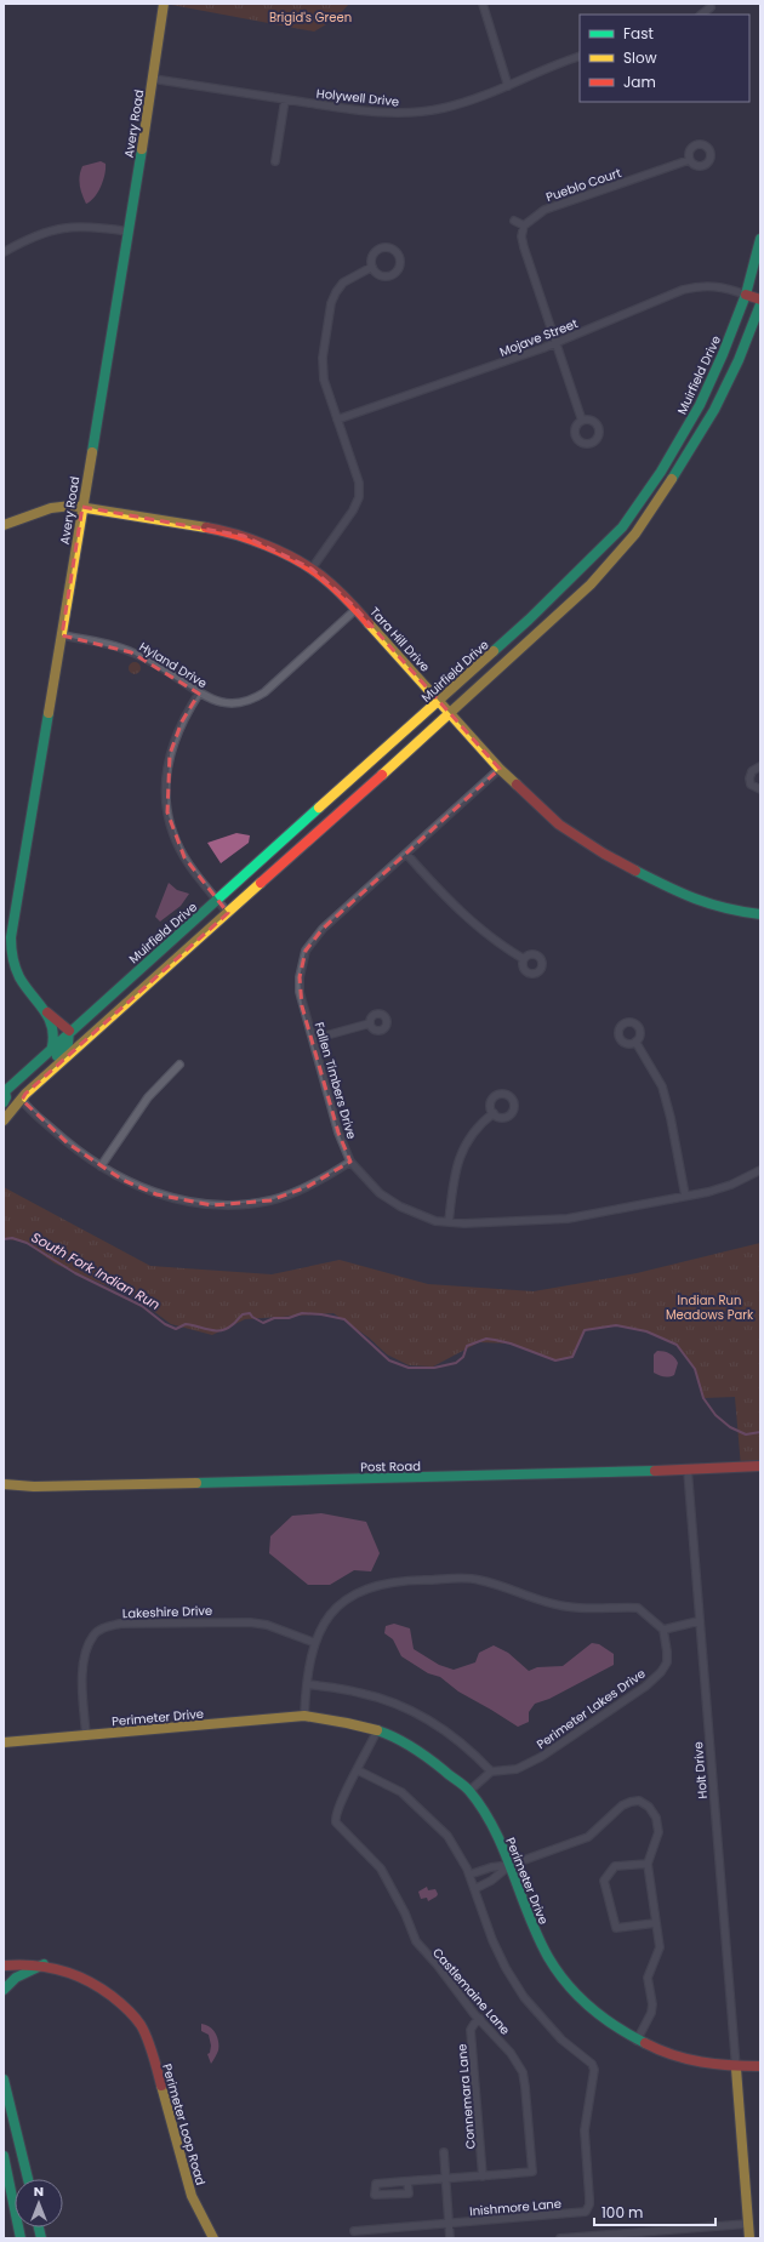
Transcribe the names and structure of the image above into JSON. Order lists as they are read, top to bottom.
{
  "streets": {
    "main road": [
      "Avery Road",
      "Muirfield Drive",
      "Tara Hill Drive",
      "Post Road",
      "Perimeter Drive",
      "Perimeter Loop Road"
    ],
    "street": [
      "Holywell Drive",
      "Pueblo Court",
      "Mojave Street",
      "Hyland Drive",
      "Fallen Timbers Drive",
      "Lakeshire Drive",
      "Perimeter Lakes Drive",
      "Holt Drive",
      "Castlemaine Lane",
      "Connemara Lane",
      "Inishmore Lane"
    ]
  },
  "crossings": [
    ["Holywell Drive", "Avery Road"],
    ["Avery Road", "Muirfield Drive"],
    ["Avery Road", "Tara Hill Drive"],
    ["Avery Road", "Hyland Drive"],
    ["Mojave Street", "Muirfield Drive"],
    ["Muirfield Drive", "Tara Hill Drive"],
    ["Tara Hill Drive", "Hyland Drive"],
    ["Tara Hill Drive", "Fallen Timbers Drive"],
    ["Post Road", "Holt Drive"],
    ["Lakeshire Drive", "Perimeter Drive"],
    ["Perimeter Drive", "Holt Drive"],
    ["Perimeter Drive", "Castlemaine Lane"],
    ["Castlemaine Lane", "Connemara Lane"]
  ],
  "water": ["South Fork Indian Run"],
  "parks": ["Brigid's Green", "Indian Run Meadows Park"],
  "legend": ["Fast", "Slow", "Jam"],
  "scale_bar": "100 m",
  "north": "top"
}
